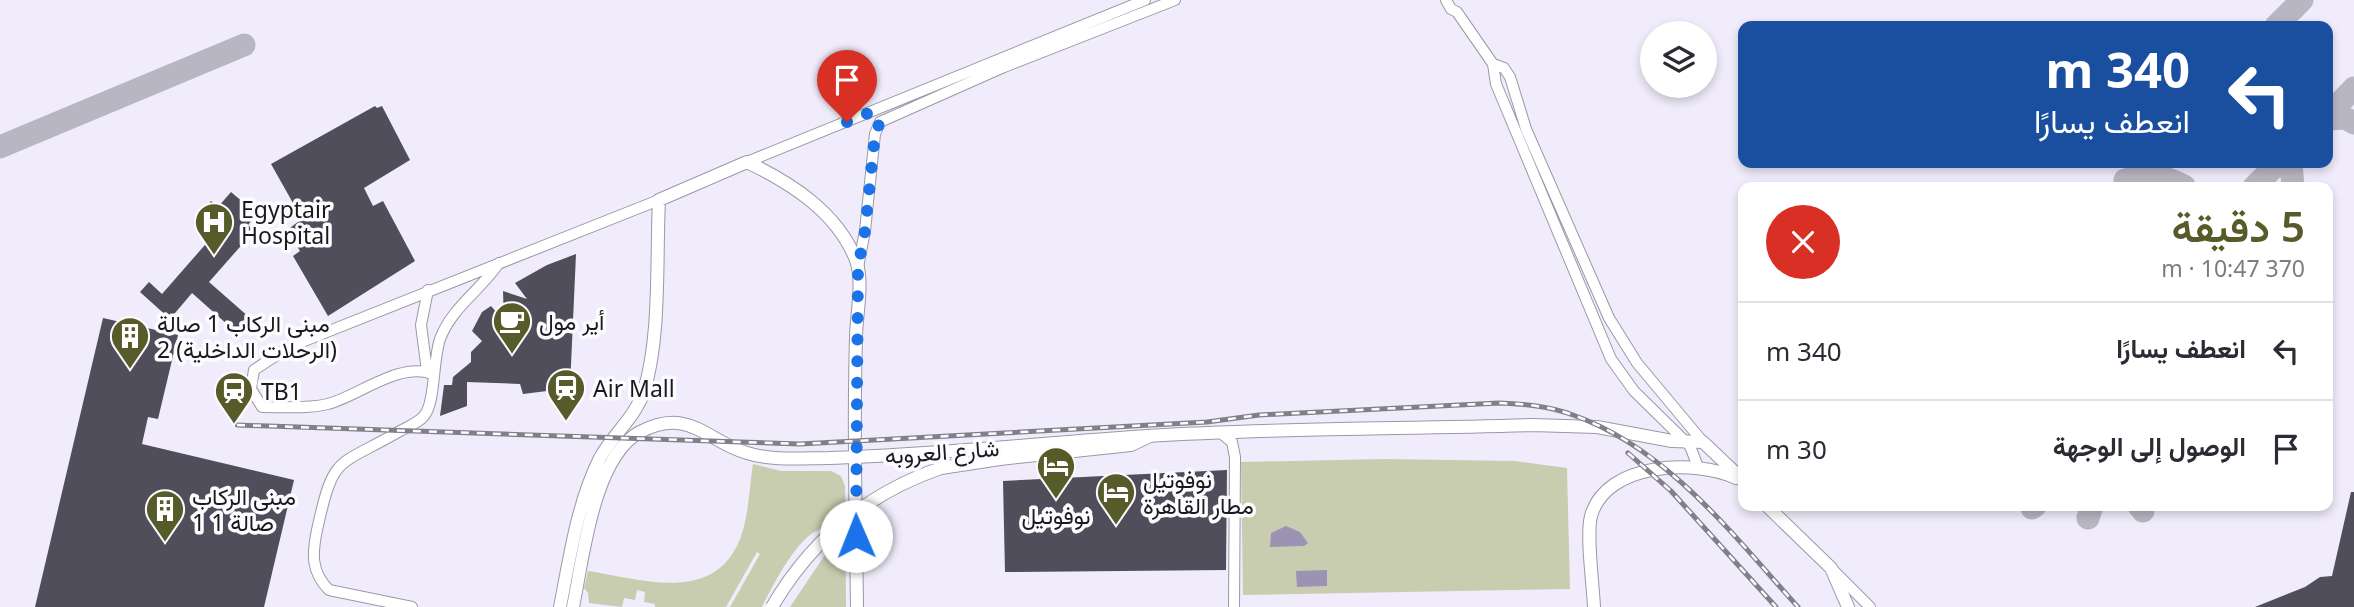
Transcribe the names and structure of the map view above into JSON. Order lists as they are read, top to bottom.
{
  "streets": {
    "main road": ["شارع العروبه"]
  },
  "places": {
    "hospital": ["Egyptair Hospital"],
    "cafe": ["أير مول"],
    "building": ["مبنى الركاب 1 صالة 2 (الرحلات الداخلية)", "مبنى الركاب 1 صالة 1"],
    "station": ["Air Mall", "TB1"],
    "hotel": ["نوفوتيل", "نوفوتيل مطار القاهرة"]
  },
  "page": {
    "turn": ["340 m", "انعطف يسارًا"],
    "heading": ["5 دقيقة", "370 m · 10:47"],
    "list": [
      {
        "name": "انعطف يسارًا",
        "value": "340 m"
      },
      {
        "name": "الوصول إلى الوجهة",
        "value": "30 m"
      }
    ]
  }
}
